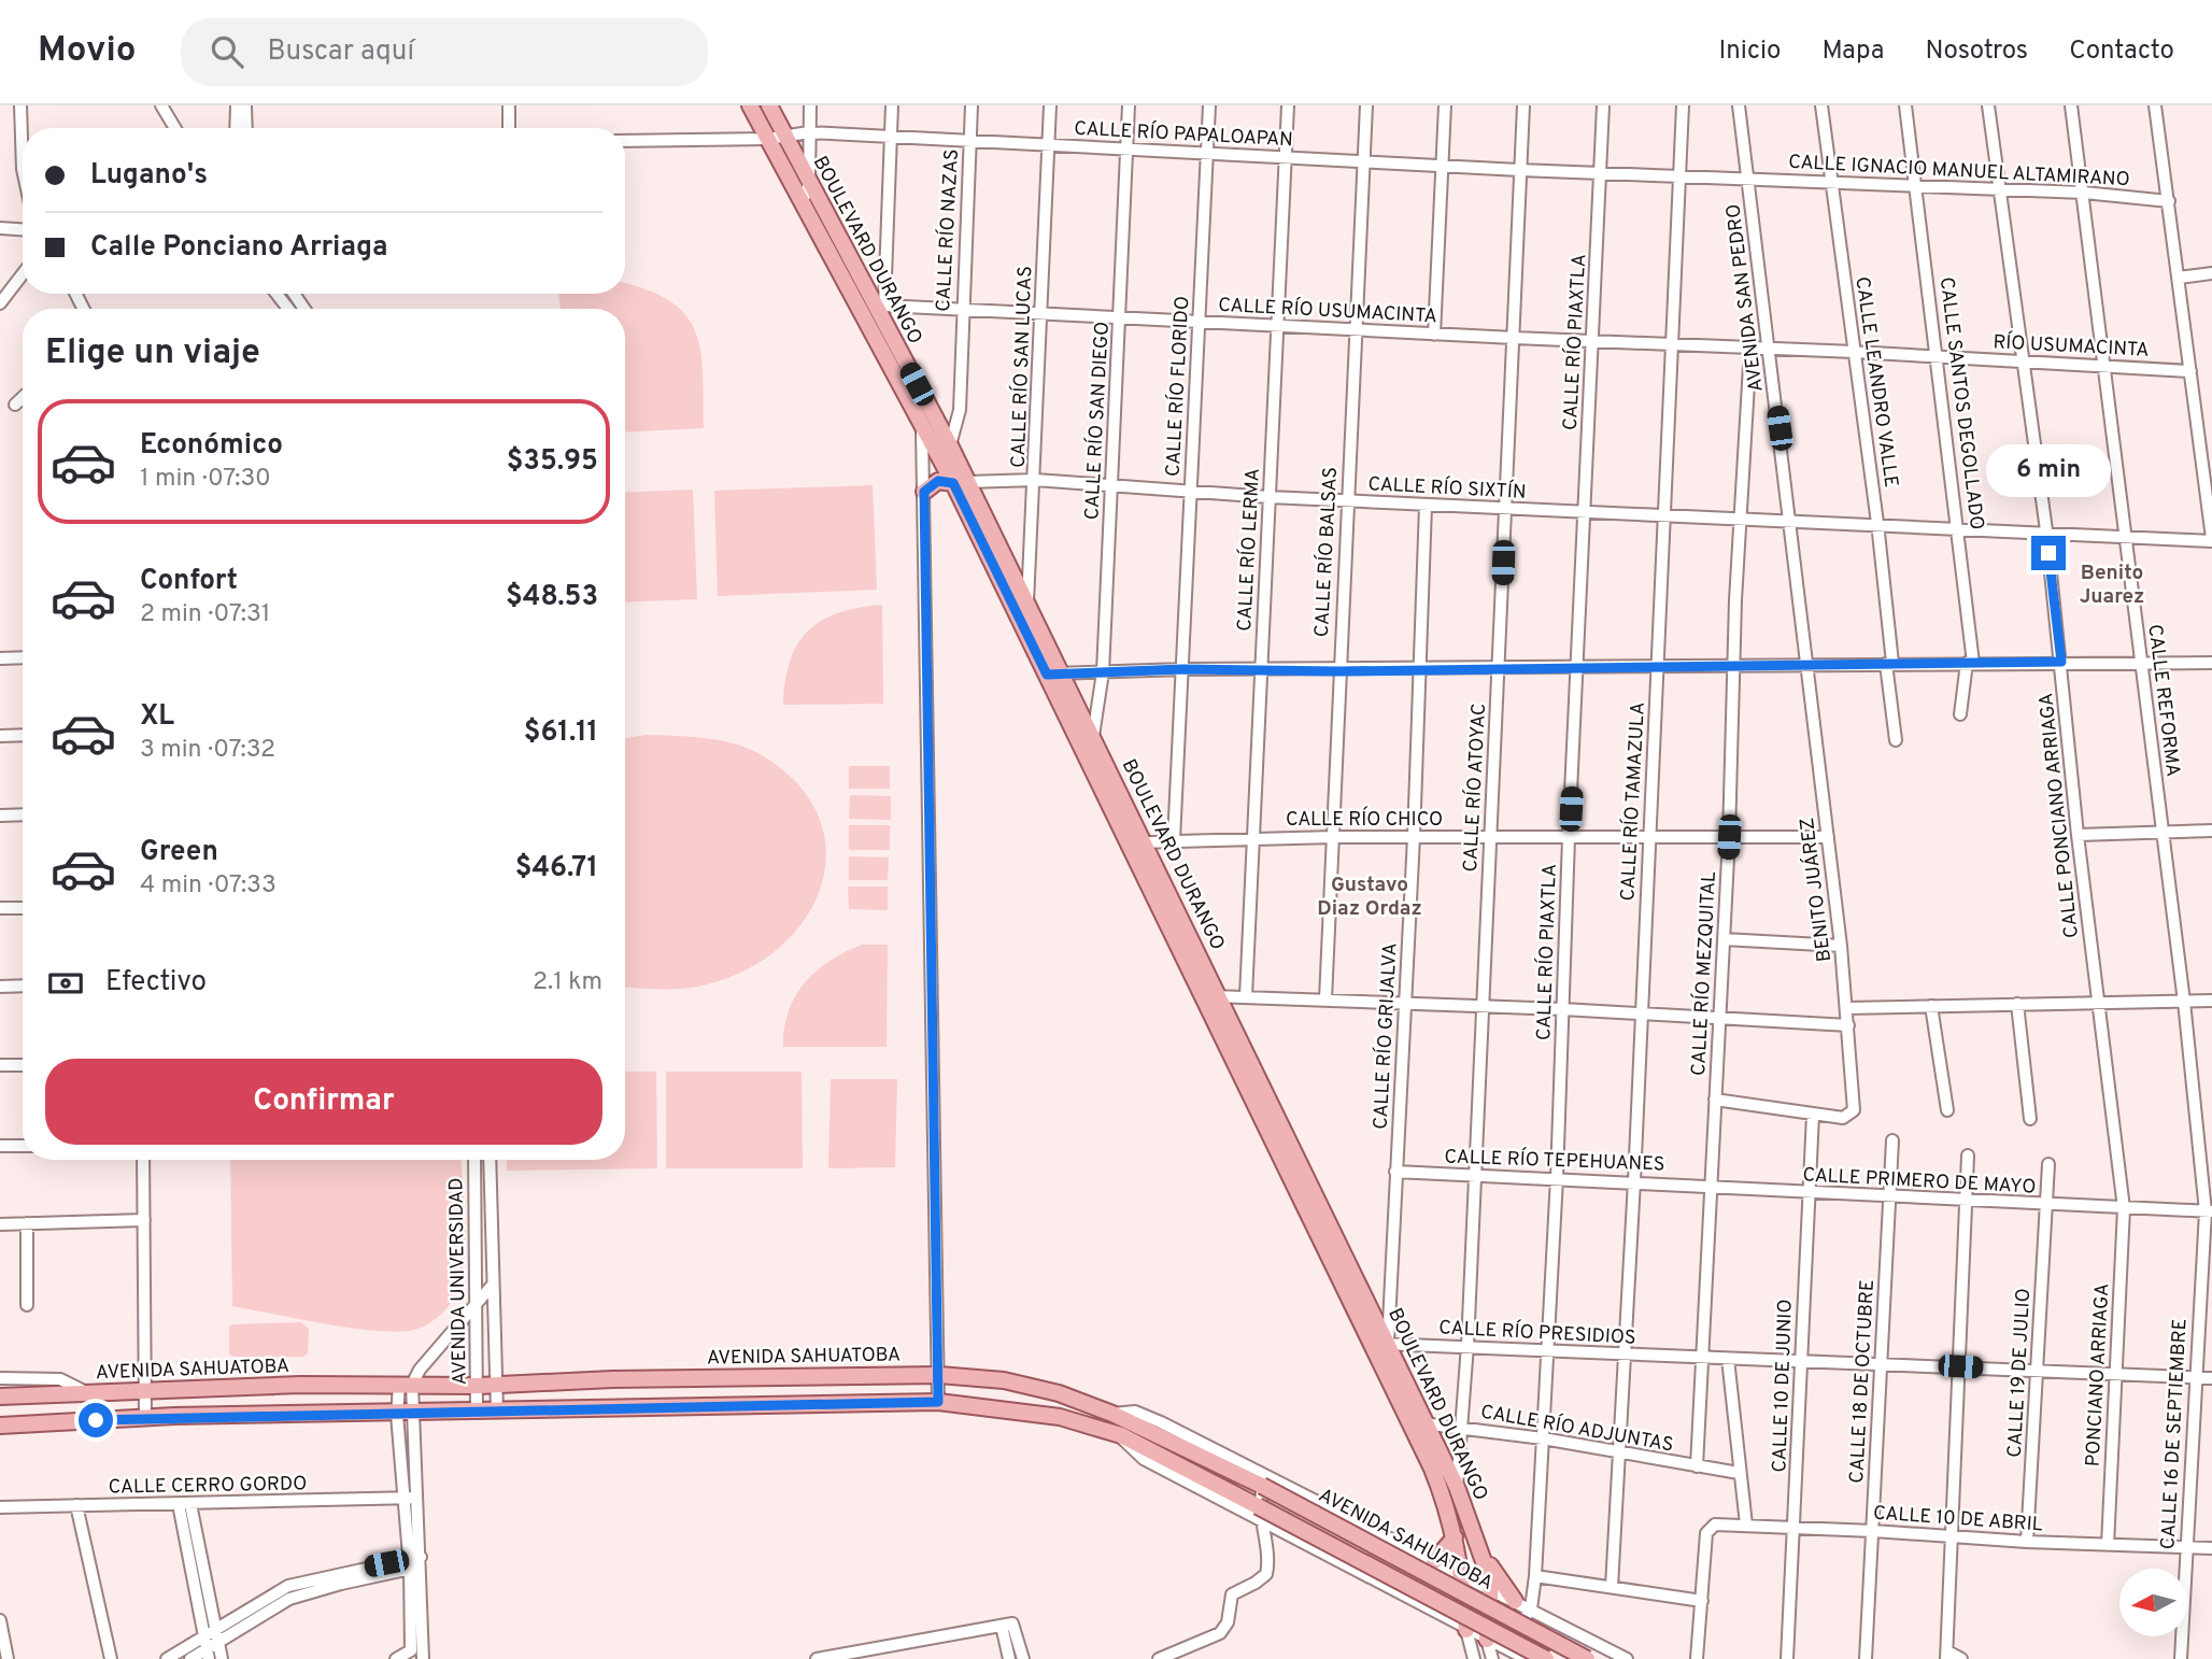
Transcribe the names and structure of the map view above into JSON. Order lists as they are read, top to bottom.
{
  "streets": {
    "main road": ["BOULEVARD DURANGO", "AVENIDA SAHUATOBA"],
    "street": [
      "CALLE RÍO PAPALOAPAN",
      "CALLE IGNACIO MANUEL ALTAMIRANO",
      "CALLE RÍO NAZAS",
      "AVENIDA SAN PEDRO",
      "CALLE RÍO USUMACINTA",
      "CALLE RÍO PIAXTLA",
      "RÍO USUMACINTA",
      "CALLE RÍO SAN LUCAS",
      "CALLE LEANDRO VALLE",
      "CALLE RÍO FLORIDO",
      "CALLE SANTOS DEGOLLADO",
      "CALLE RÍO SAN DIEGO",
      "CALLE RÍO SIXTÍN",
      "CALLE RÍO LERMA",
      "CALLE RÍO BALSAS",
      "CALLE REFORMA",
      "CALLE RÍO ATOYAC",
      "CALLE RÍO TAMAZULA",
      "CALLE PONCIANO ARRIAGA",
      "CALLE RÍO CHICO",
      "BENITO JUÁREZ",
      "CALLE RÍO MEZQUITAL",
      "CALLE RÍO GRIJALVA",
      "CALLE RÍO TEPEHUANES",
      "CALLE PRIMERO DE MAYO",
      "AVENIDA UNIVERSIDAD",
      "CALLE RÍO PRESIDIOS",
      "CALLE 19 DE JULIO",
      "PONCIANO ARRIAGA",
      "CALLE 18 DE OCTUBRE",
      "CALLE 10 DE JUNIO",
      "CALLE RÍO ADJUNTAS",
      "CALLE 16 DE SEPTIEMBRE",
      "CALLE CERRO GORDO",
      "CALLE 10 DE ABRIL"
    ]
  },
  "crossings": [
    ["CALLE RÍO PAPALOAPAN", "CALLE IGNACIO MANUEL ALTAMIRANO"],
    ["CALLE RÍO PAPALOAPAN", "CALLE RÍO NAZAS"],
    ["CALLE RÍO PAPALOAPAN", "BOULEVARD DURANGO"],
    ["CALLE RÍO PAPALOAPAN", "AVENIDA SAN PEDRO"],
    ["CALLE RÍO PAPALOAPAN", "CALLE RÍO PIAXTLA"],
    ["CALLE RÍO PAPALOAPAN", "CALLE RÍO SAN LUCAS"],
    ["CALLE RÍO PAPALOAPAN", "CALLE RÍO FLORIDO"],
    ["CALLE RÍO PAPALOAPAN", "CALLE RÍO SAN DIEGO"],
    ["CALLE RÍO PAPALOAPAN", "CALLE RÍO LERMA"],
    ["CALLE RÍO PAPALOAPAN", "CALLE RÍO BALSAS"],
    ["CALLE RÍO PAPALOAPAN", "CALLE RÍO ATOYAC"],
    ["CALLE RÍO PAPALOAPAN", "CALLE RÍO TAMAZULA"],
    ["CALLE IGNACIO MANUEL ALTAMIRANO", "AVENIDA SAN PEDRO"],
    ["CALLE IGNACIO MANUEL ALTAMIRANO", "CALLE LEANDRO VALLE"],
    ["CALLE IGNACIO MANUEL ALTAMIRANO", "CALLE SANTOS DEGOLLADO"],
    ["CALLE IGNACIO MANUEL ALTAMIRANO", "CALLE REFORMA"],
    ["CALLE IGNACIO MANUEL ALTAMIRANO", "CALLE PONCIANO ARRIAGA"],
    ["CALLE RÍO NAZAS", "BOULEVARD DURANGO"],
    ["CALLE RÍO NAZAS", "CALLE RÍO USUMACINTA"],
    ["BOULEVARD DURANGO", "CALLE RÍO USUMACINTA"],
    ["BOULEVARD DURANGO", "CALLE RÍO SAN LUCAS"],
    ["BOULEVARD DURANGO", "CALLE RÍO SAN DIEGO"],
    ["BOULEVARD DURANGO", "CALLE RÍO SIXTÍN"],
    ["BOULEVARD DURANGO", "CALLE RÍO ATOYAC"],
    ["BOULEVARD DURANGO", "CALLE RÍO CHICO"],
    ["BOULEVARD DURANGO", "CALLE RÍO GRIJALVA"],
    ["BOULEVARD DURANGO", "CALLE RÍO PRESIDIOS"],
    ["BOULEVARD DURANGO", "CALLE RÍO ADJUNTAS"],
    ["AVENIDA SAN PEDRO", "CALLE RÍO USUMACINTA"],
    ["AVENIDA SAN PEDRO", "RÍO USUMACINTA"],
    ["AVENIDA SAN PEDRO", "CALLE RÍO SIXTÍN"],
    ["AVENIDA SAN PEDRO", "BENITO JUÁREZ"],
    ["CALLE RÍO USUMACINTA", "CALLE RÍO PIAXTLA"],
    ["CALLE RÍO USUMACINTA", "RÍO USUMACINTA"],
    ["CALLE RÍO USUMACINTA", "CALLE RÍO SAN LUCAS"],
    ["CALLE RÍO USUMACINTA", "CALLE RÍO FLORIDO"],
    ["CALLE RÍO USUMACINTA", "CALLE RÍO SAN DIEGO"],
    ["CALLE RÍO USUMACINTA", "CALLE RÍO LERMA"],
    ["CALLE RÍO USUMACINTA", "CALLE RÍO BALSAS"],
    ["CALLE RÍO USUMACINTA", "CALLE RÍO ATOYAC"],
    ["CALLE RÍO USUMACINTA", "CALLE RÍO TAMAZULA"],
    ["CALLE RÍO USUMACINTA", "CALLE RÍO MEZQUITAL"],
    ["CALLE RÍO PIAXTLA", "CALLE RÍO SIXTÍN"],
    ["CALLE RÍO PIAXTLA", "CALLE RÍO CHICO"],
    ["CALLE RÍO PIAXTLA", "CALLE RÍO TEPEHUANES"],
    ["CALLE RÍO PIAXTLA", "CALLE RÍO PRESIDIOS"],
    ["CALLE RÍO PIAXTLA", "CALLE RÍO ADJUNTAS"],
    ["RÍO USUMACINTA", "CALLE LEANDRO VALLE"],
    ["RÍO USUMACINTA", "CALLE SANTOS DEGOLLADO"],
    ["RÍO USUMACINTA", "CALLE REFORMA"],
    ["RÍO USUMACINTA", "CALLE PONCIANO ARRIAGA"],
    ["CALLE RÍO SAN LUCAS", "CALLE RÍO SIXTÍN"],
    ["CALLE LEANDRO VALLE", "CALLE RÍO SIXTÍN"],
    ["CALLE RÍO FLORIDO", "CALLE RÍO SIXTÍN"],
    ["CALLE RÍO FLORIDO", "CALLE RÍO CHICO"],
    ["CALLE SANTOS DEGOLLADO", "CALLE RÍO SIXTÍN"],
    ["CALLE RÍO SAN DIEGO", "CALLE RÍO SIXTÍN"],
    ["CALLE RÍO SIXTÍN", "CALLE RÍO LERMA"],
    ["CALLE RÍO SIXTÍN", "CALLE RÍO BALSAS"],
    ["CALLE RÍO SIXTÍN", "CALLE REFORMA"],
    ["CALLE RÍO SIXTÍN", "CALLE RÍO ATOYAC"],
    ["CALLE RÍO SIXTÍN", "CALLE RÍO TAMAZULA"],
    ["CALLE RÍO SIXTÍN", "CALLE PONCIANO ARRIAGA"],
    ["CALLE RÍO SIXTÍN", "CALLE RÍO MEZQUITAL"],
    ["CALLE RÍO SIXTÍN", "CALLE RÍO GRIJALVA"],
    ["CALLE RÍO LERMA", "CALLE RÍO CHICO"],
    ["CALLE RÍO BALSAS", "CALLE RÍO CHICO"],
    ["CALLE REFORMA", "CALLE PRIMERO DE MAYO"],
    ["CALLE REFORMA", "CALLE 16 DE SEPTIEMBRE"],
    ["CALLE RÍO ATOYAC", "CALLE RÍO CHICO"],
    ["CALLE RÍO ATOYAC", "CALLE RÍO TEPEHUANES"],
    ["CALLE RÍO ATOYAC", "CALLE RÍO PRESIDIOS"],
    ["CALLE RÍO ATOYAC", "CALLE RÍO ADJUNTAS"],
    ["CALLE RÍO TAMAZULA", "CALLE RÍO CHICO"],
    ["CALLE RÍO TAMAZULA", "CALLE RÍO TEPEHUANES"],
    ["CALLE RÍO TAMAZULA", "CALLE RÍO PRESIDIOS"],
    ["CALLE RÍO TAMAZULA", "CALLE RÍO ADJUNTAS"],
    ["CALLE PONCIANO ARRIAGA", "CALLE PRIMERO DE MAYO"],
    ["CALLE PONCIANO ARRIAGA", "PONCIANO ARRIAGA"],
    ["CALLE RÍO CHICO", "BENITO JUÁREZ"],
    ["CALLE RÍO CHICO", "CALLE RÍO MEZQUITAL"],
    ["CALLE RÍO CHICO", "CALLE RÍO GRIJALVA"],
    ["BENITO JUÁREZ", "CALLE 10 DE JUNIO"],
    ["CALLE RÍO MEZQUITAL", "CALLE RÍO TEPEHUANES"],
    ["CALLE RÍO MEZQUITAL", "CALLE PRIMERO DE MAYO"],
    ["CALLE RÍO MEZQUITAL", "CALLE RÍO PRESIDIOS"],
    ["CALLE RÍO MEZQUITAL", "CALLE RÍO ADJUNTAS"],
    ["CALLE RÍO GRIJALVA", "CALLE RÍO TEPEHUANES"],
    ["CALLE RÍO GRIJALVA", "CALLE RÍO PRESIDIOS"],
    ["CALLE RÍO TEPEHUANES", "CALLE PRIMERO DE MAYO"],
    ["CALLE PRIMERO DE MAYO", "CALLE 19 DE JULIO"],
    ["CALLE PRIMERO DE MAYO", "PONCIANO ARRIAGA"],
    ["CALLE PRIMERO DE MAYO", "CALLE 18 DE OCTUBRE"],
    ["CALLE PRIMERO DE MAYO", "CALLE 10 DE JUNIO"],
    ["CALLE PRIMERO DE MAYO", "CALLE 16 DE SEPTIEMBRE"],
    ["AVENIDA UNIVERSIDAD", "AVENIDA SAHUATOBA"],
    ["CALLE RÍO PRESIDIOS", "CALLE 19 DE JULIO"],
    ["CALLE RÍO PRESIDIOS", "PONCIANO ARRIAGA"],
    ["CALLE RÍO PRESIDIOS", "CALLE 18 DE OCTUBRE"],
    ["CALLE RÍO PRESIDIOS", "CALLE 10 DE JUNIO"],
    ["CALLE RÍO PRESIDIOS", "CALLE 16 DE SEPTIEMBRE"],
    ["CALLE 19 DE JULIO", "CALLE 10 DE ABRIL"],
    ["PONCIANO ARRIAGA", "CALLE 10 DE ABRIL"],
    ["CALLE 18 DE OCTUBRE", "CALLE 10 DE ABRIL"],
    ["CALLE 10 DE JUNIO", "CALLE 10 DE ABRIL"],
    ["CALLE 16 DE SEPTIEMBRE", "CALLE 10 DE ABRIL"]
  ],
  "districts": ["Benito Juarez", "Gustavo Diaz Ordaz"],
  "north": "left",
  "page": {
    "header": "Movio",
    "search": "Buscar aquí",
    "nav": [
      "Inicio",
      "Mapa",
      "Nosotros",
      "Contacto"
    ],
    "banner": ["Lugano's", "Calle Ponciano Arriaga"],
    "heading": "Elige un viaje",
    "list": [
      {
        "name": "Económico",
        "note": "1 min · 07:30",
        "value": "$35.95"
      },
      {
        "name": "Confort",
        "note": "2 min · 07:31",
        "value": "$48.53"
      },
      {
        "name": "XL",
        "note": "3 min · 07:32",
        "value": "$61.11"
      },
      {
        "name": "Green",
        "note": "4 min · 07:33",
        "value": "$46.71"
      }
    ],
    "bubble": "6 min",
    "pay": ["Efectivo", "2.1 km"],
    "buttons": "Confirmar"
  }
}
